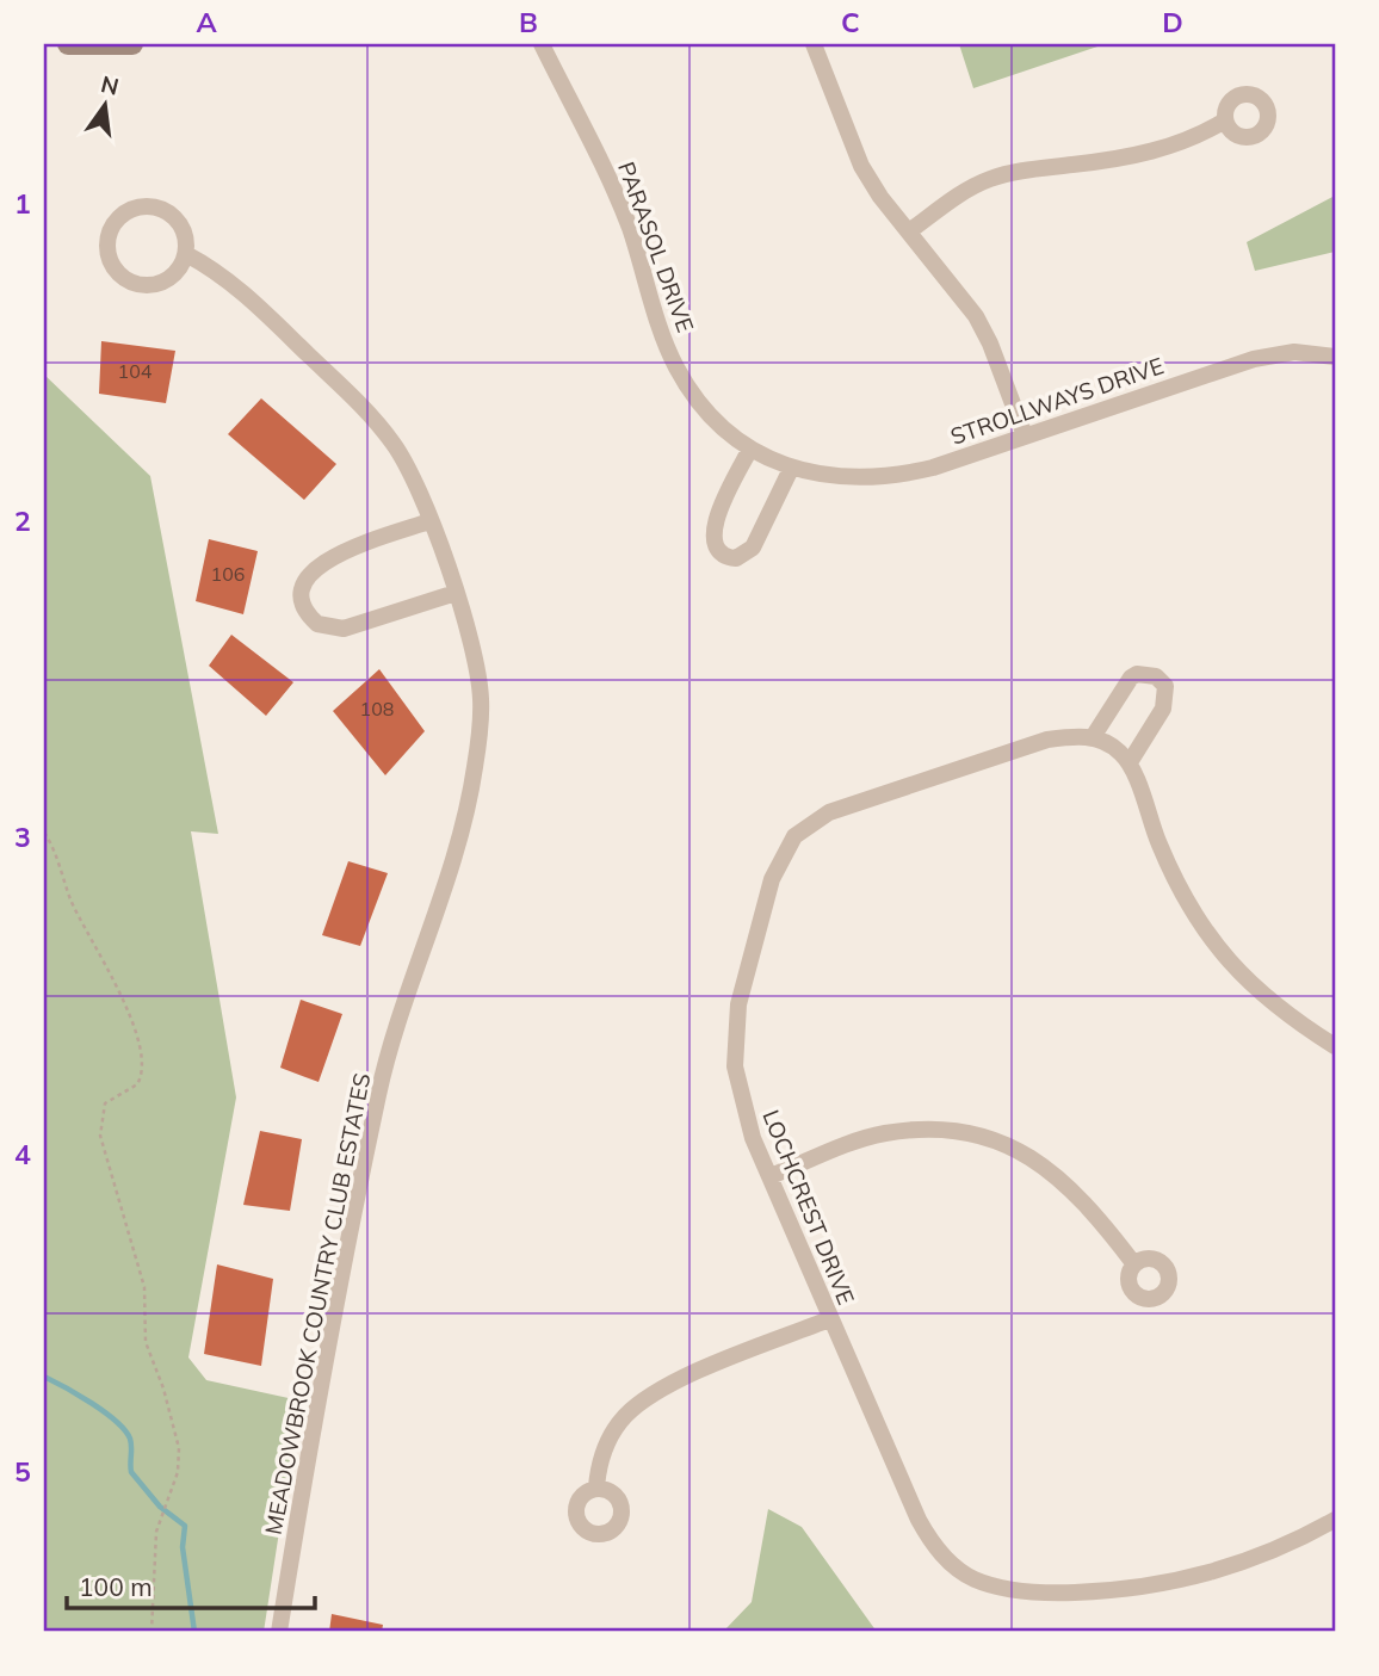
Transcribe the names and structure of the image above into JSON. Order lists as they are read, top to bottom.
{
  "streets": {
    "street": [
      "PARASOL DRIVE",
      "STROLLWAYS DRIVE",
      "LOCHCREST DRIVE",
      "MEADOWBROOK COUNTRY CLUB ESTATES"
    ]
  },
  "crossings": [
    ["PARASOL DRIVE", "STROLLWAYS DRIVE"]
  ],
  "house_numbers": ["104", "106", "108"],
  "scale_bar": "100 m",
  "north": "top",
  "grid": {
    "columns": [
      "A",
      "B",
      "C",
      "D"
    ],
    "rows": [
      "1",
      "2",
      "3",
      "4",
      "5"
    ]
  }
}
